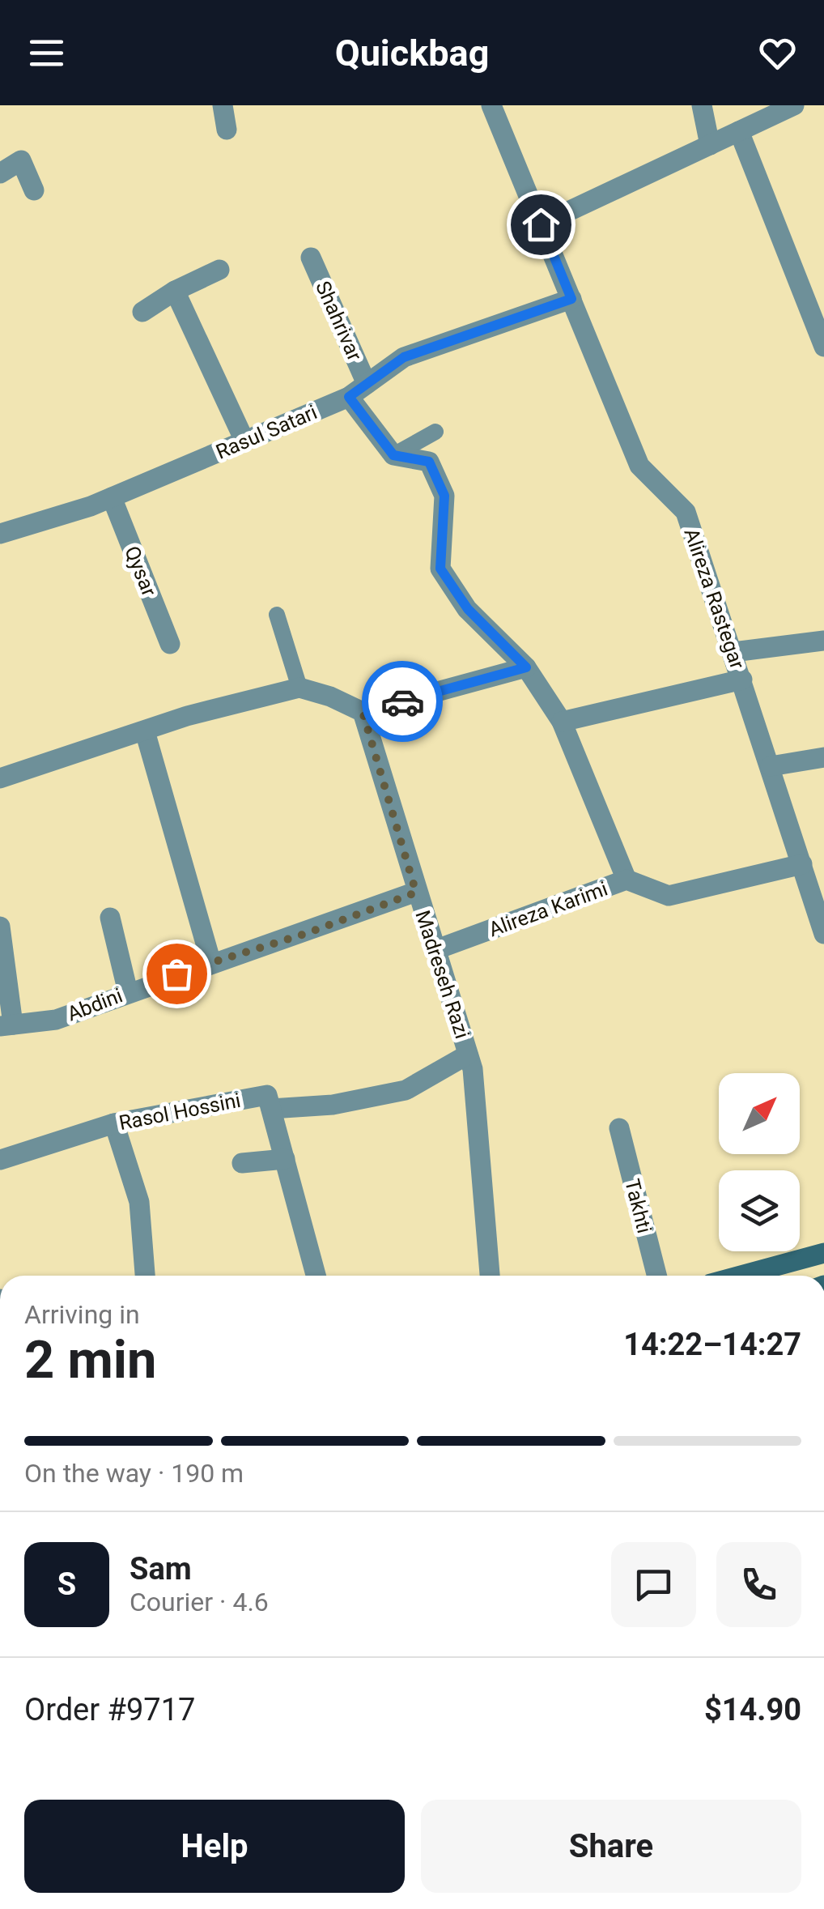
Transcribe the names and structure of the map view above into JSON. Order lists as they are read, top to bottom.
{
  "streets": {
    "street": [
      "Shahrivar",
      "Rasul Satari",
      "Qysar",
      "Alireza Rastegar",
      "Alireza Karimi",
      "Madreseh Razi",
      "Abdini",
      "Rasol Hossini",
      "Takhti"
    ]
  },
  "crossings": [
    ["Shahrivar", "Rasul Satari"],
    ["Rasul Satari", "Qysar"],
    ["Rasul Satari", "Alireza Rastegar"],
    ["Alireza Rastegar", "Alireza Karimi"],
    ["Alireza Karimi", "Madreseh Razi"],
    ["Madreseh Razi", "Abdini"]
  ],
  "north": "top right",
  "page": {
    "header": "Quickbag",
    "heading": ["2 min", "Arriving in", "14:22–14:27"],
    "panel": [
      "Sam",
      "Courier · 4.6",
      "Order #9717",
      "$14.90"
    ],
    "bar": "On the way · 190 m",
    "round": "S",
    "buttons": ["Help", "Share"]
  }
}
